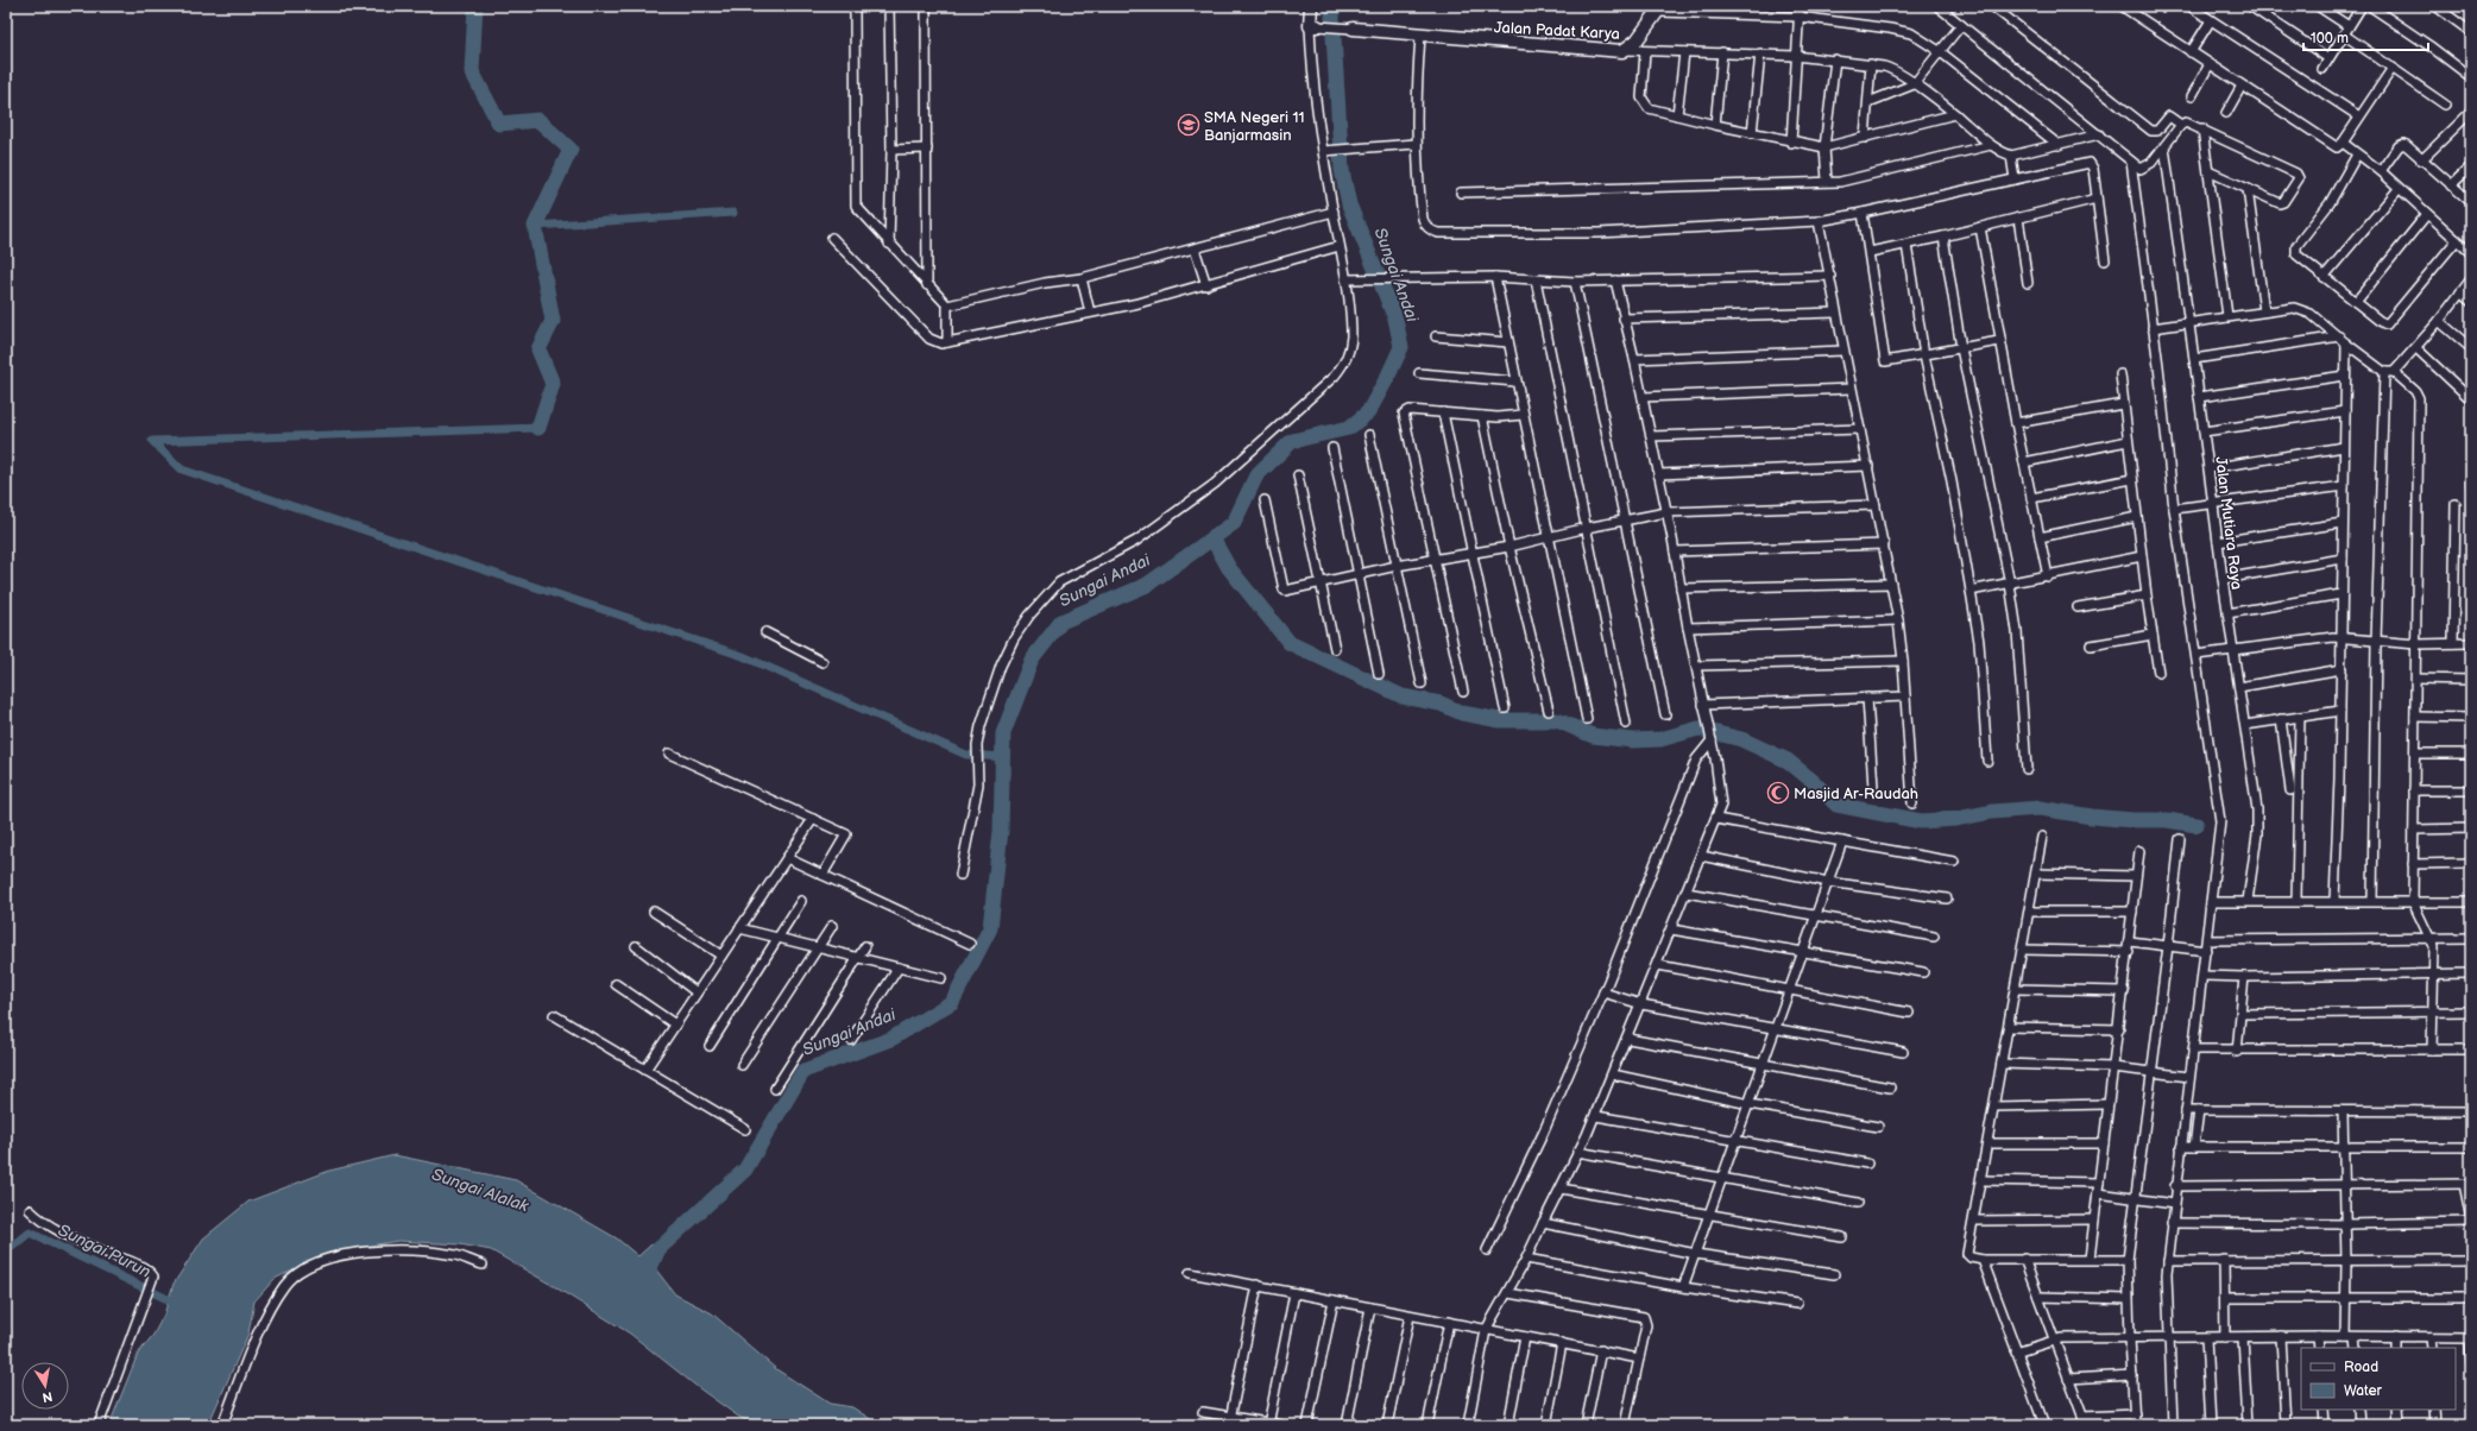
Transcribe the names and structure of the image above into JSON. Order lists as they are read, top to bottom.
{
  "streets": {
    "street": ["Jalan Padat Karya", "Jalan Mutiara Raya"]
  },
  "water": ["Sungai Andai", "Sungai Alalak", "Sungai Purun"],
  "places": {
    "school or university": ["SMA Negeri 11 Banjarmasin"],
    "mosque": ["Masjid Ar-Raudah"]
  },
  "legend": ["Road", "Water"],
  "scale_bar": "100 m",
  "north": "bottom"
}
